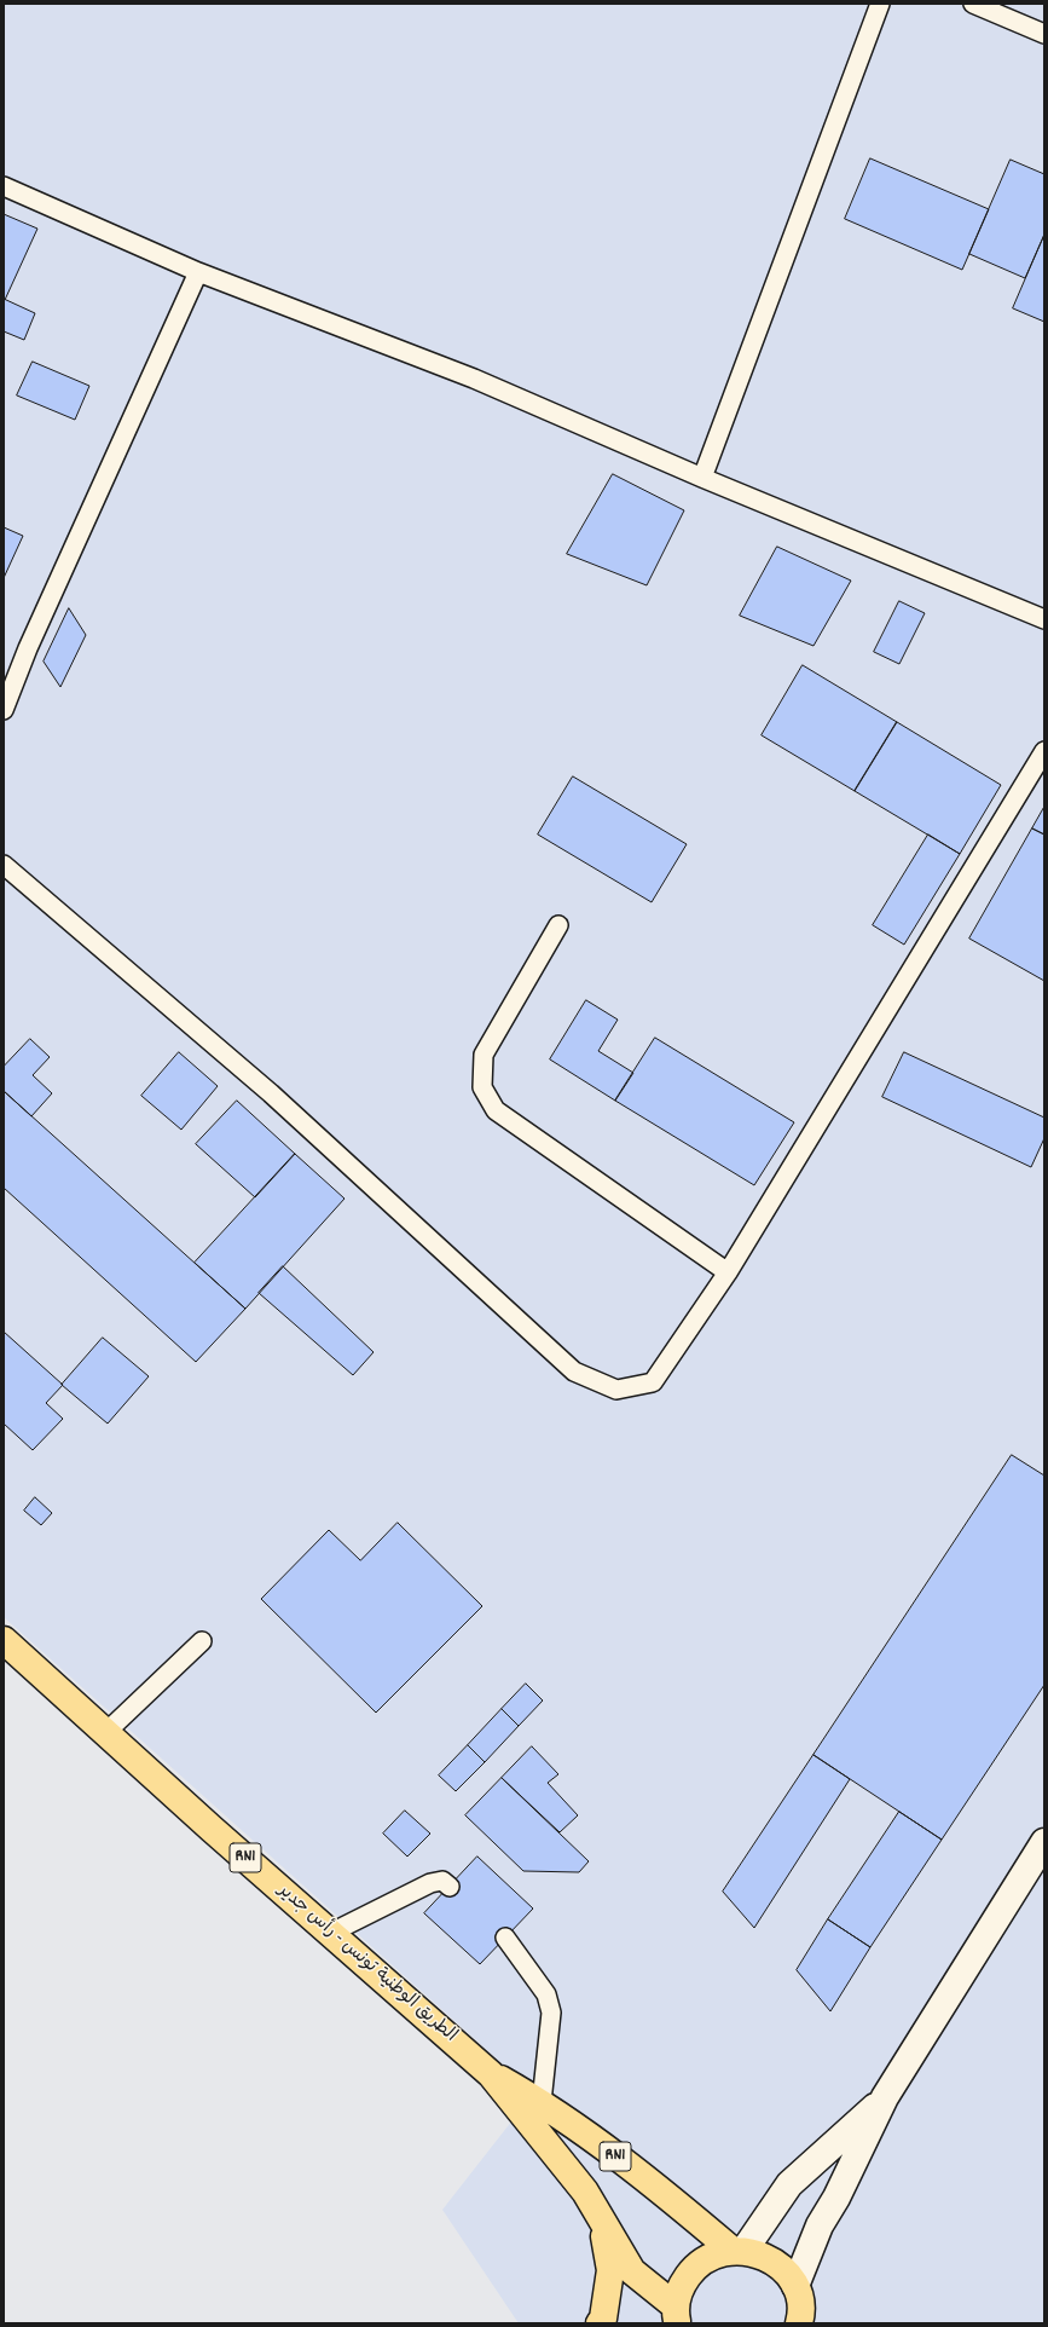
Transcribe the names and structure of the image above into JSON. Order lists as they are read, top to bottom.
{
  "streets": {
    "main road": ["RN1", "الطريق الوطنية تونس - رأس جدير"]
  },
  "crossings": [
    ["RN1", "الطريق الوطنية تونس - رأس جدير"]
  ]
}
